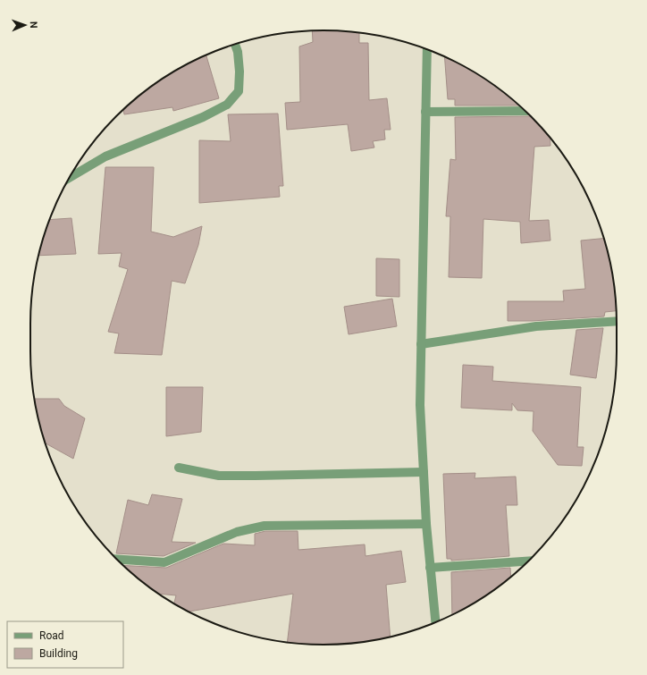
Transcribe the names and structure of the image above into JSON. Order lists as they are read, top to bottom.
{
  "legend": ["Road", "Building"],
  "north": "right"
}
